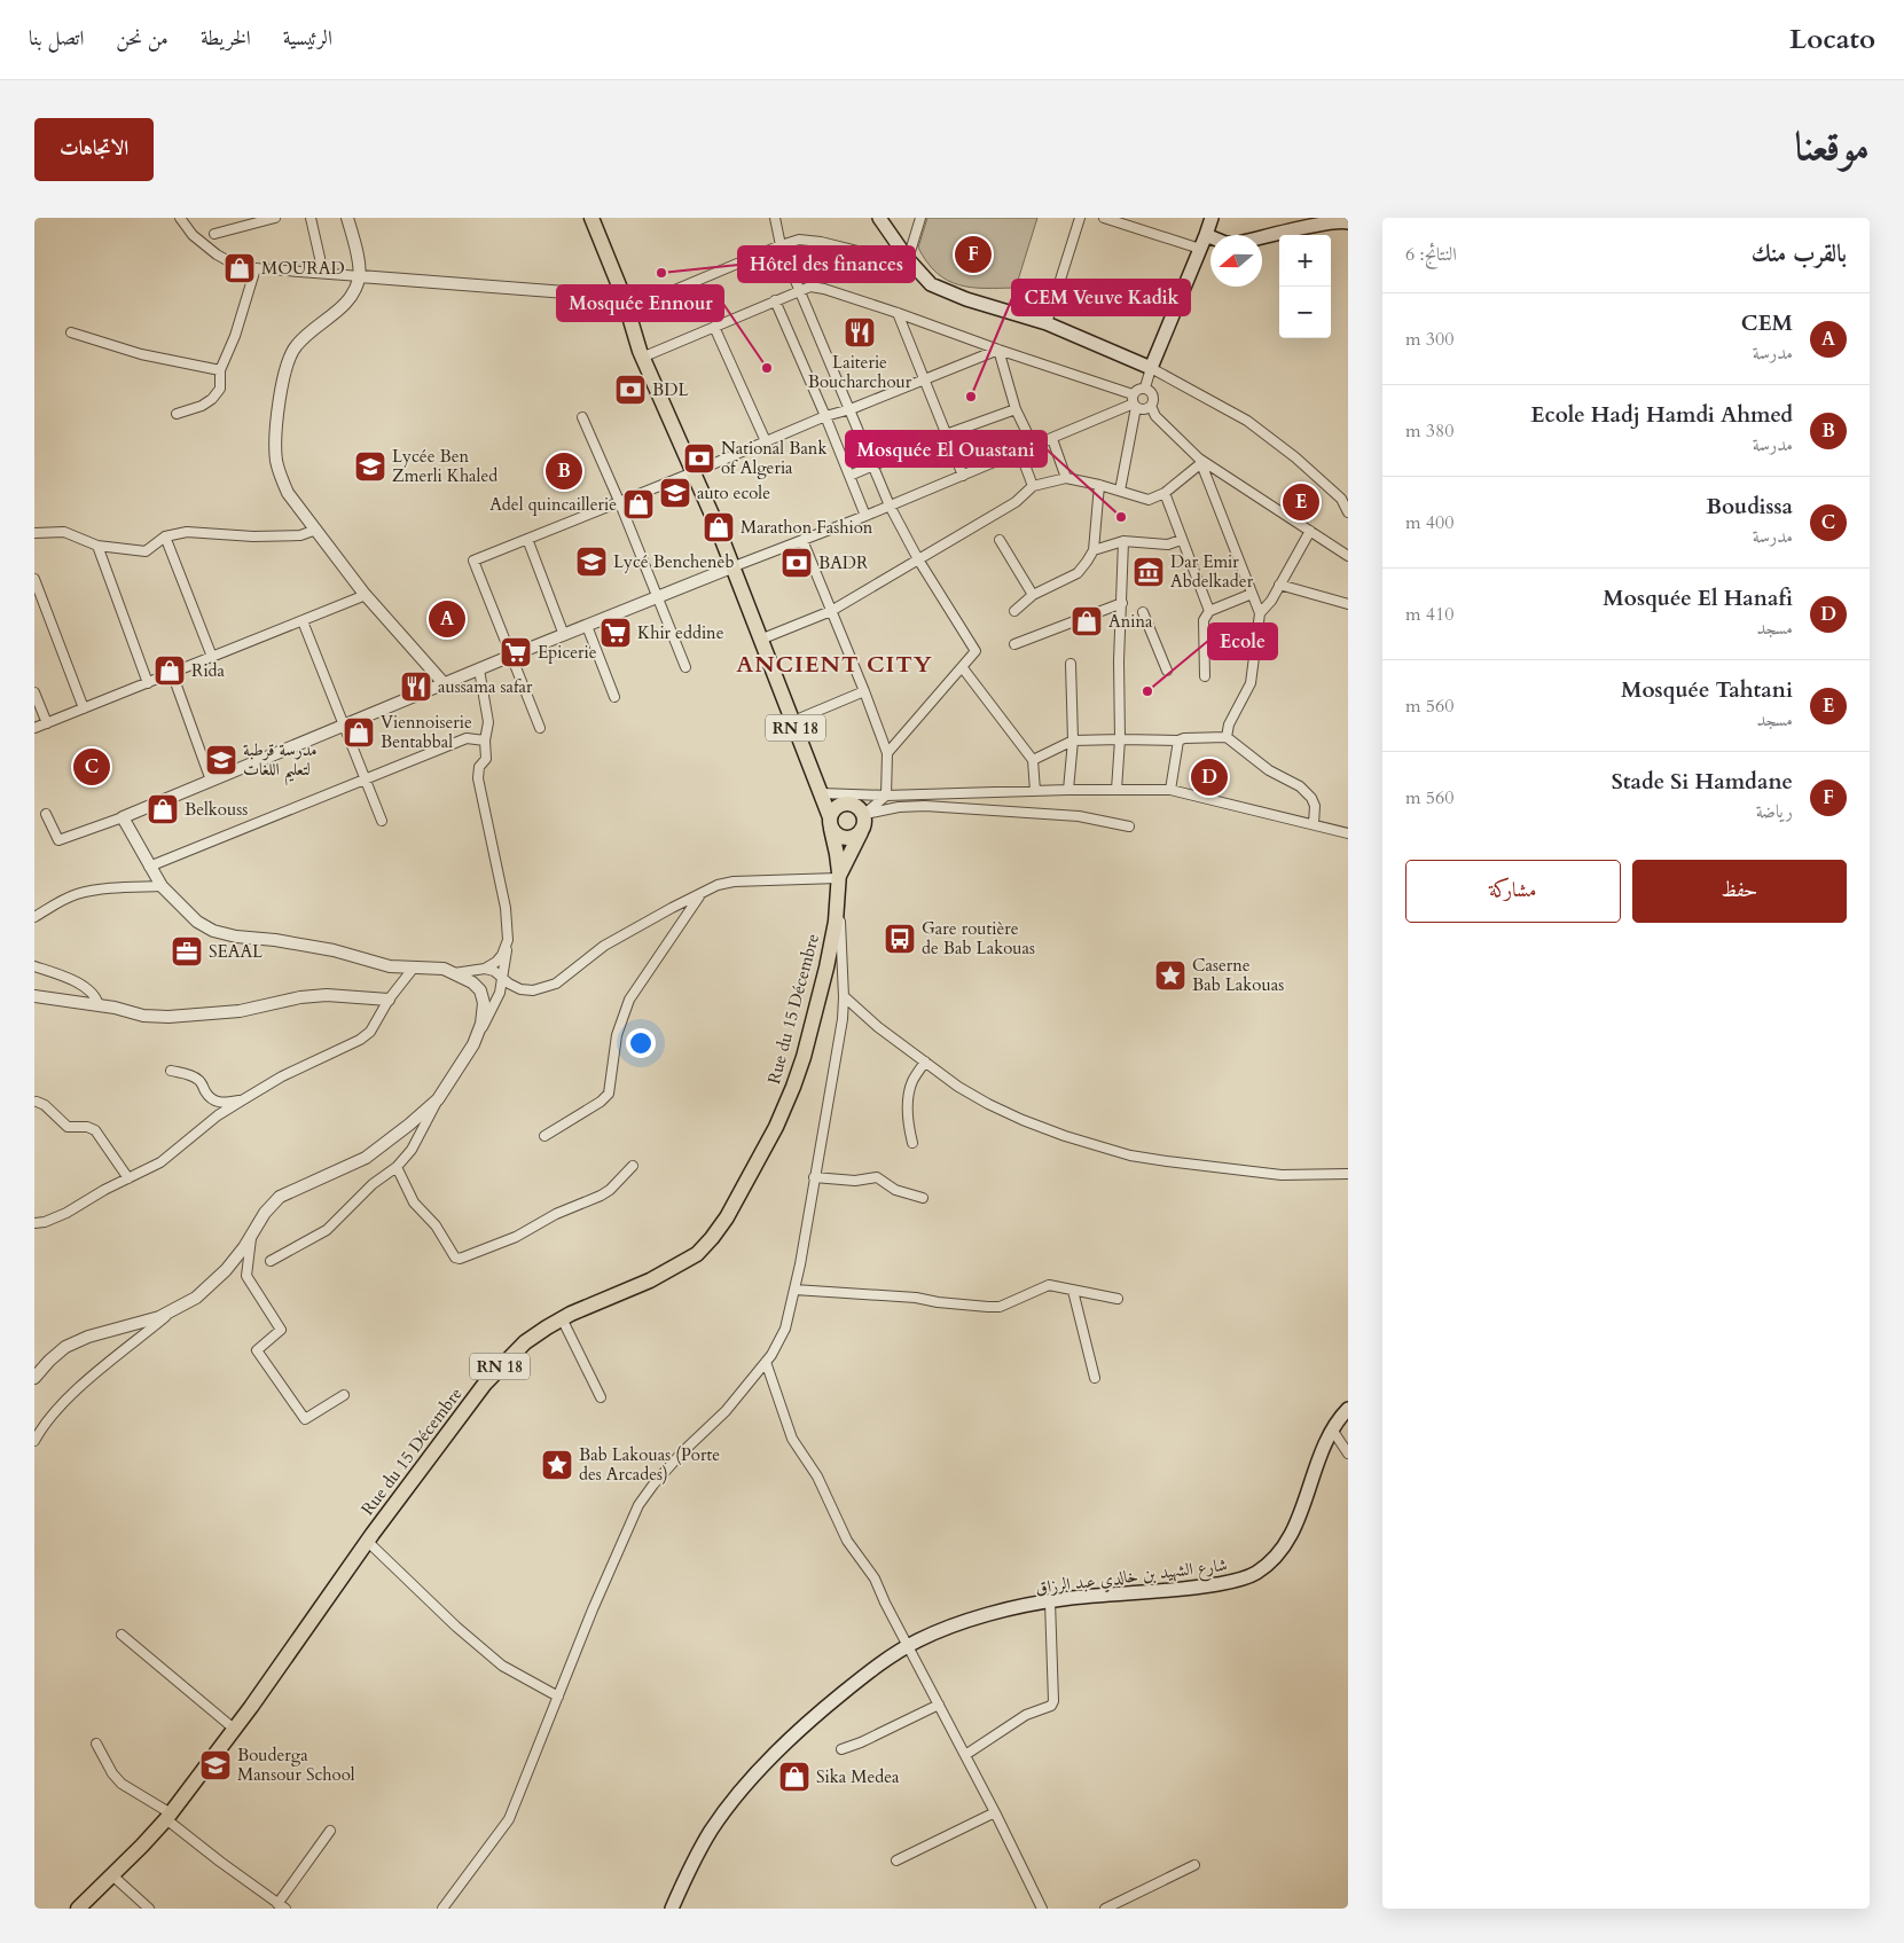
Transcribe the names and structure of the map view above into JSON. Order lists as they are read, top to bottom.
{
  "streets": {
    "main road": ["RN 18", "Rue du 15 Décembre", "شارع الشهيد بن خالدي عبد الرزاق"]
  },
  "crossings": [
    ["RN 18", "Rue du 15 Décembre"]
  ],
  "districts": ["ANCIENT CITY"],
  "places": {
    "shop": [
      "MOURAD",
      "Adel quincaillerie",
      "Marathon Fashion",
      "Anina",
      "Rida",
      "Viennoiserie Bentabbal",
      "Belkouss",
      "Sika Medea"
    ],
    "other": [
      "Hôtel des finances",
      "Mosquée Ennour",
      "CEM Veuve Kadik",
      "Mosquée El Ouastani",
      "Ecole"
    ],
    "restaurant": ["Laiterie Boucharchour", "aussama safar"],
    "bank": ["BDL", "National Bank of Algeria", "BADR"],
    "school or university": [
      "Lycée Ben Zmerli Khaled",
      "auto ecole",
      "Lycé Bencheneb",
      "مدرسة قرطبة لتعليم اللغات",
      "Bouderga Mansour School"
    ],
    "museum": ["Dar Emir Abdelkader"],
    "supermarket": ["Khir eddine", "Epicerie"],
    "bus stop": ["Gare routière de Bab Lakouas"],
    "office": ["SEAAL"],
    "place": ["Caserne Bab Lakouas", "Bab Lakouas (Porte des Arcades)"]
  },
  "north": "left",
  "page": {
    "header": "Locato",
    "nav": [
      "الرئيسية",
      "الخريطة",
      "من نحن",
      "اتصل بنا"
    ],
    "title": "موقعنا",
    "buttons": [
      "الاتجاهات",
      ["حفظ", "مشاركة"]
    ],
    "heading": ["بالقرب منك", "النتائج: 6"],
    "pins": [
      "F",
      "B",
      "E",
      "A",
      "C",
      "D"
    ],
    "map_buttons": ["+", "−"],
    "list": [
      {
        "mark": "A",
        "name": "CEM",
        "note": "مدرسة",
        "value": "300 m"
      },
      {
        "mark": "B",
        "name": "Ecole Hadj Hamdi Ahmed",
        "note": "مدرسة",
        "value": "380 m"
      },
      {
        "mark": "C",
        "name": "Boudissa",
        "note": "مدرسة",
        "value": "400 m"
      },
      {
        "mark": "D",
        "name": "Mosquée El Hanafi",
        "note": "مسجد",
        "value": "410 m"
      },
      {
        "mark": "E",
        "name": "Mosquée Tahtani",
        "note": "مسجد",
        "value": "560 m"
      },
      {
        "mark": "F",
        "name": "Stade Si Hamdane",
        "note": "رياضة",
        "value": "560 m"
      }
    ]
  }
}
